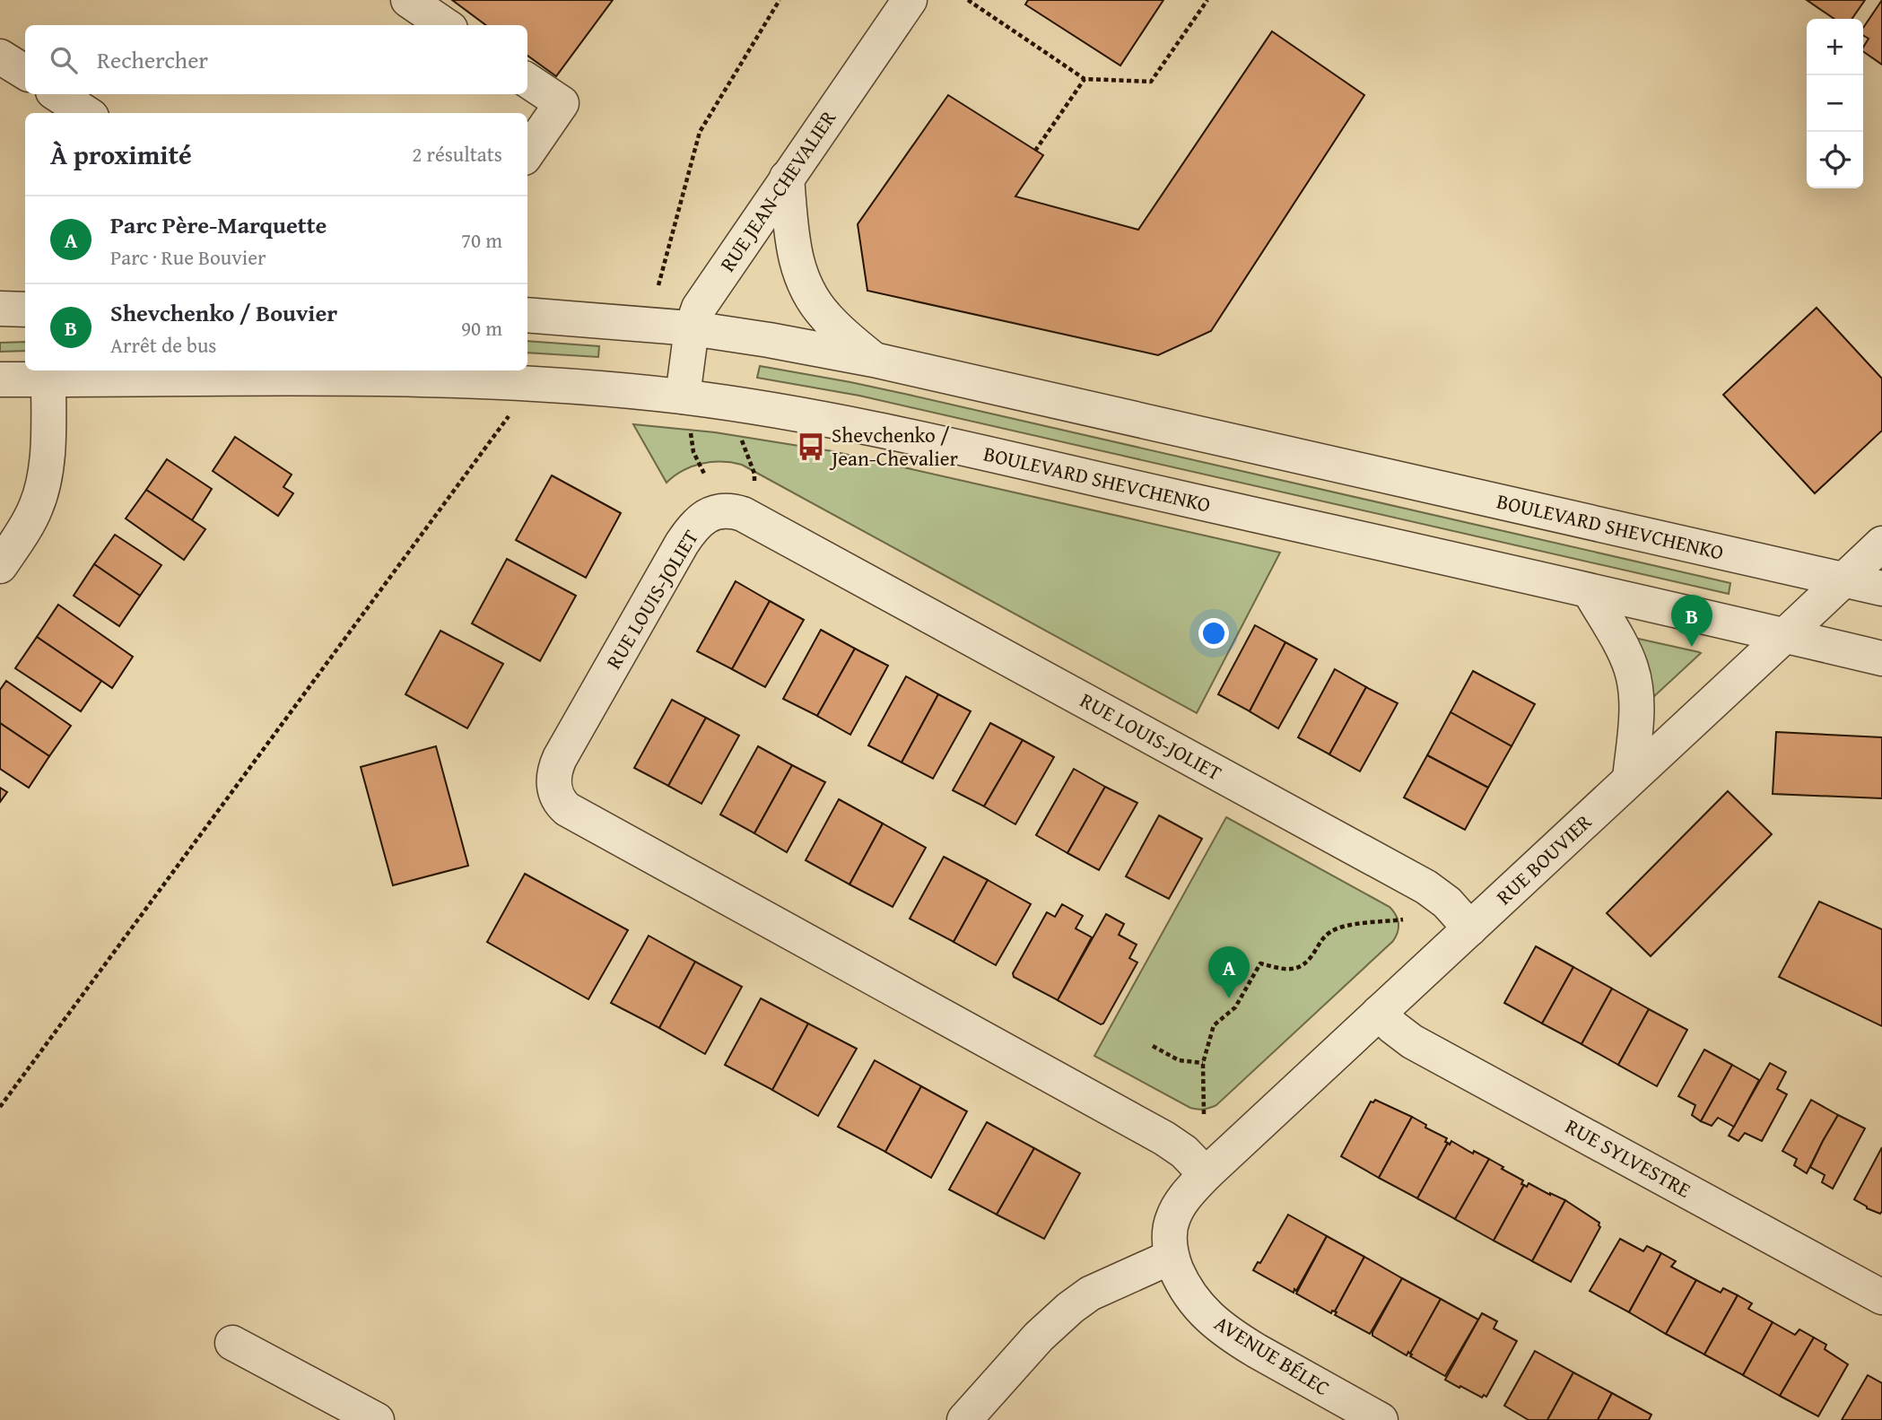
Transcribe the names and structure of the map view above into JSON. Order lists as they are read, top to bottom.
{
  "streets": {
    "street": [
      "RUE JEAN-CHEVALIER",
      "BOULEVARD SHEVCHENKO",
      "RUE LOUIS-JOLIET",
      "RUE BOUVIER",
      "RUE SYLVESTRE",
      "AVENUE BÉLEC"
    ]
  },
  "crossings": [
    ["RUE JEAN-CHEVALIER", "BOULEVARD SHEVCHENKO"],
    ["BOULEVARD SHEVCHENKO", "RUE BOUVIER"],
    ["RUE LOUIS-JOLIET", "RUE BOUVIER"],
    ["RUE LOUIS-JOLIET", "AVENUE BÉLEC"],
    ["RUE BOUVIER", "RUE SYLVESTRE"],
    ["RUE BOUVIER", "AVENUE BÉLEC"]
  ],
  "places": {
    "bus stop": ["Shevchenko / Jean-Chevalier"]
  },
  "page": {
    "map_buttons": ["+", "−"],
    "search": "Rechercher",
    "heading": ["À proximité", "2 résultats"],
    "list": [
      {
        "mark": "A",
        "name": "Parc Père-Marquette",
        "note": "Parc · Rue Bouvier",
        "value": "70 m"
      },
      {
        "mark": "B",
        "name": "Shevchenko / Bouvier",
        "note": "Arrêt de bus",
        "value": "90 m"
      }
    ],
    "pins": ["B", "A"]
  }
}
